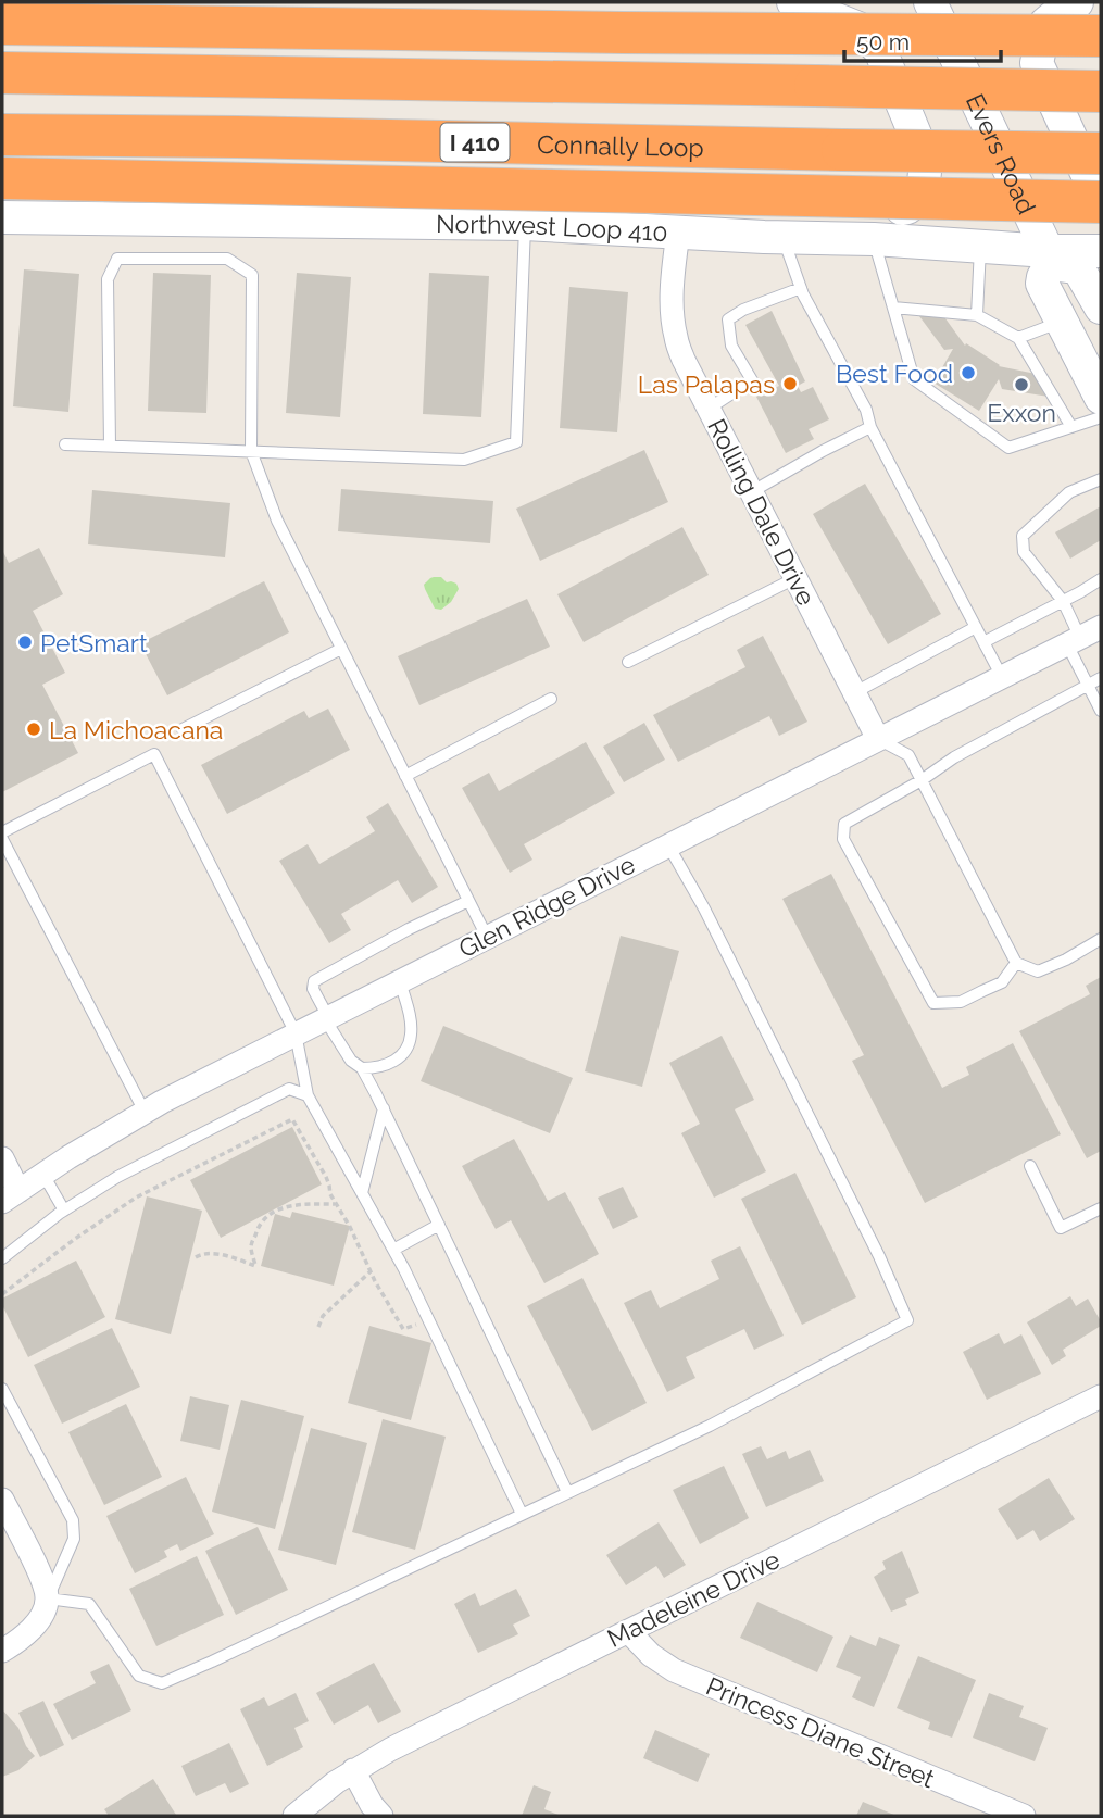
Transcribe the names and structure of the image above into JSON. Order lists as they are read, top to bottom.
{
  "streets": {
    "highway": ["I 410", "Connally Loop"],
    "main road": ["Evers Road", "Northwest Loop 410"],
    "street": [
      "Rolling Dale Drive",
      "Glen Ridge Drive",
      "Madeleine Drive",
      "Princess Diane Street"
    ]
  },
  "crossings": [
    ["Evers Road", "Northwest Loop 410"],
    ["Northwest Loop 410", "Rolling Dale Drive"],
    ["Rolling Dale Drive", "Glen Ridge Drive"],
    ["Madeleine Drive", "Princess Diane Street"]
  ],
  "places": [
    "Best Food",
    "Las Palapas",
    "Exxon",
    "PetSmart",
    "La Michoacana"
  ],
  "scale_bar": "50 m"
}
